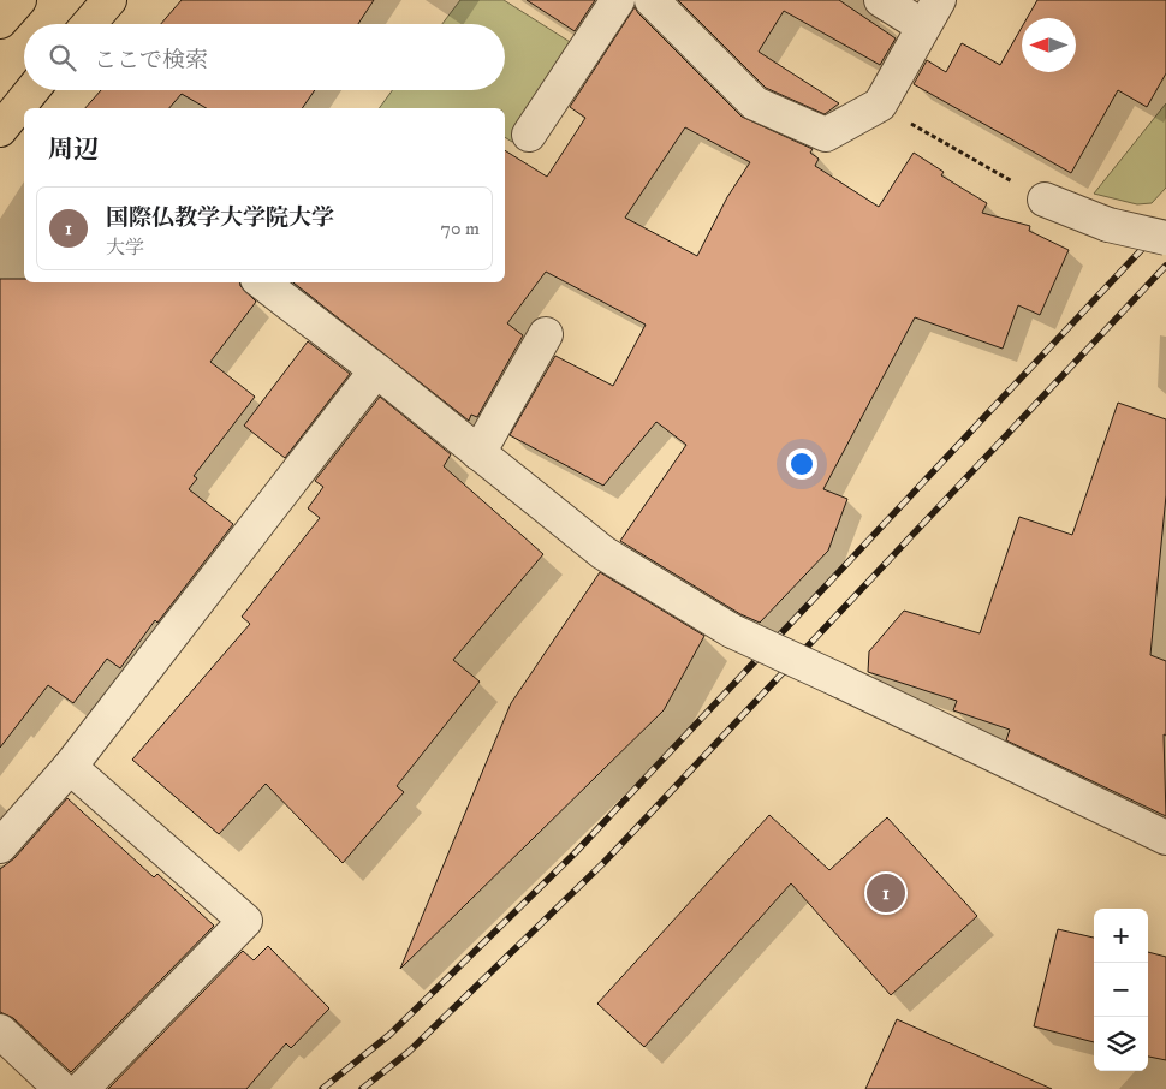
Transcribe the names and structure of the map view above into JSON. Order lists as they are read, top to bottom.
{
  "north": "left",
  "page": {
    "search": "ここで検索",
    "heading": "周辺",
    "list": [
      {
        "mark": "1",
        "name": "国際仏教学大学院大学",
        "note": "大学",
        "value": "70 m"
      }
    ],
    "pins": "1",
    "map_buttons": ["+", "−"]
  }
}
